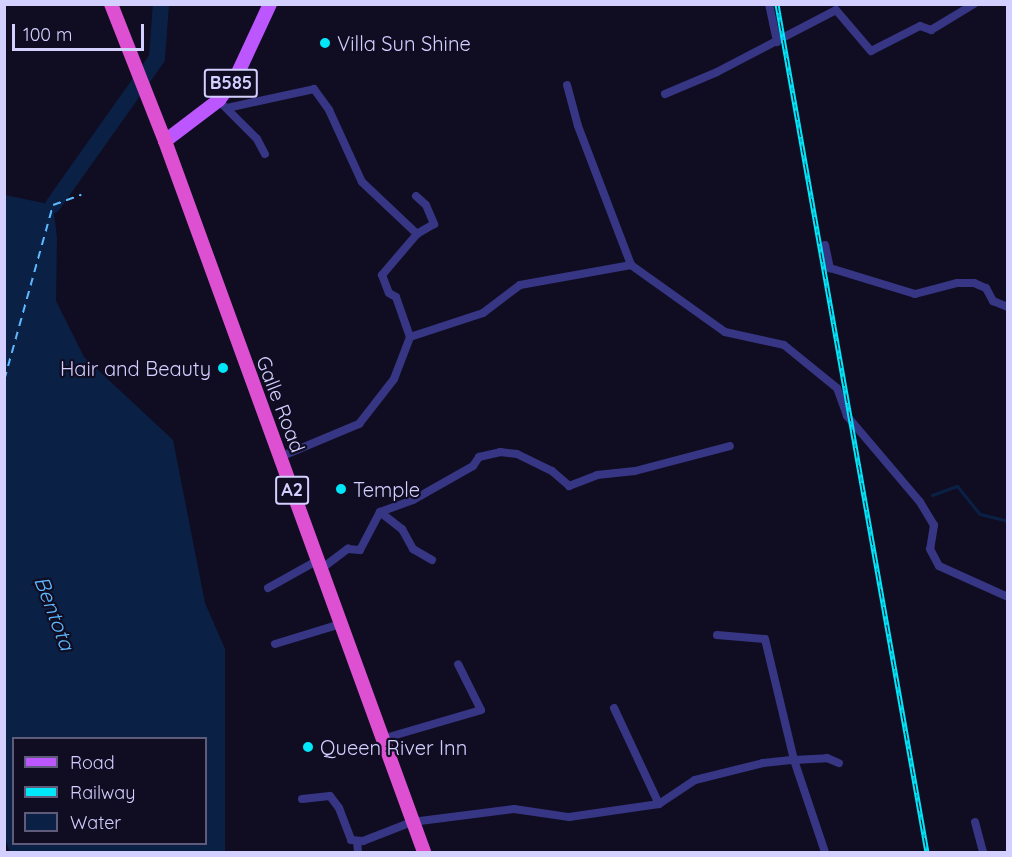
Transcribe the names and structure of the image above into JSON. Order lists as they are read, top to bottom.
{
  "streets": {
    "highway": ["Galle Road", "A2"],
    "main road": ["B585"]
  },
  "crossings": [
    ["B585", "Galle Road"]
  ],
  "water": ["Bentota"],
  "places": [
    "Villa Sun Shine",
    "Hair and Beauty",
    "Temple",
    "Queen River Inn"
  ],
  "legend": ["Road", "Railway", "Water"],
  "scale_bar": "100 m"
}
